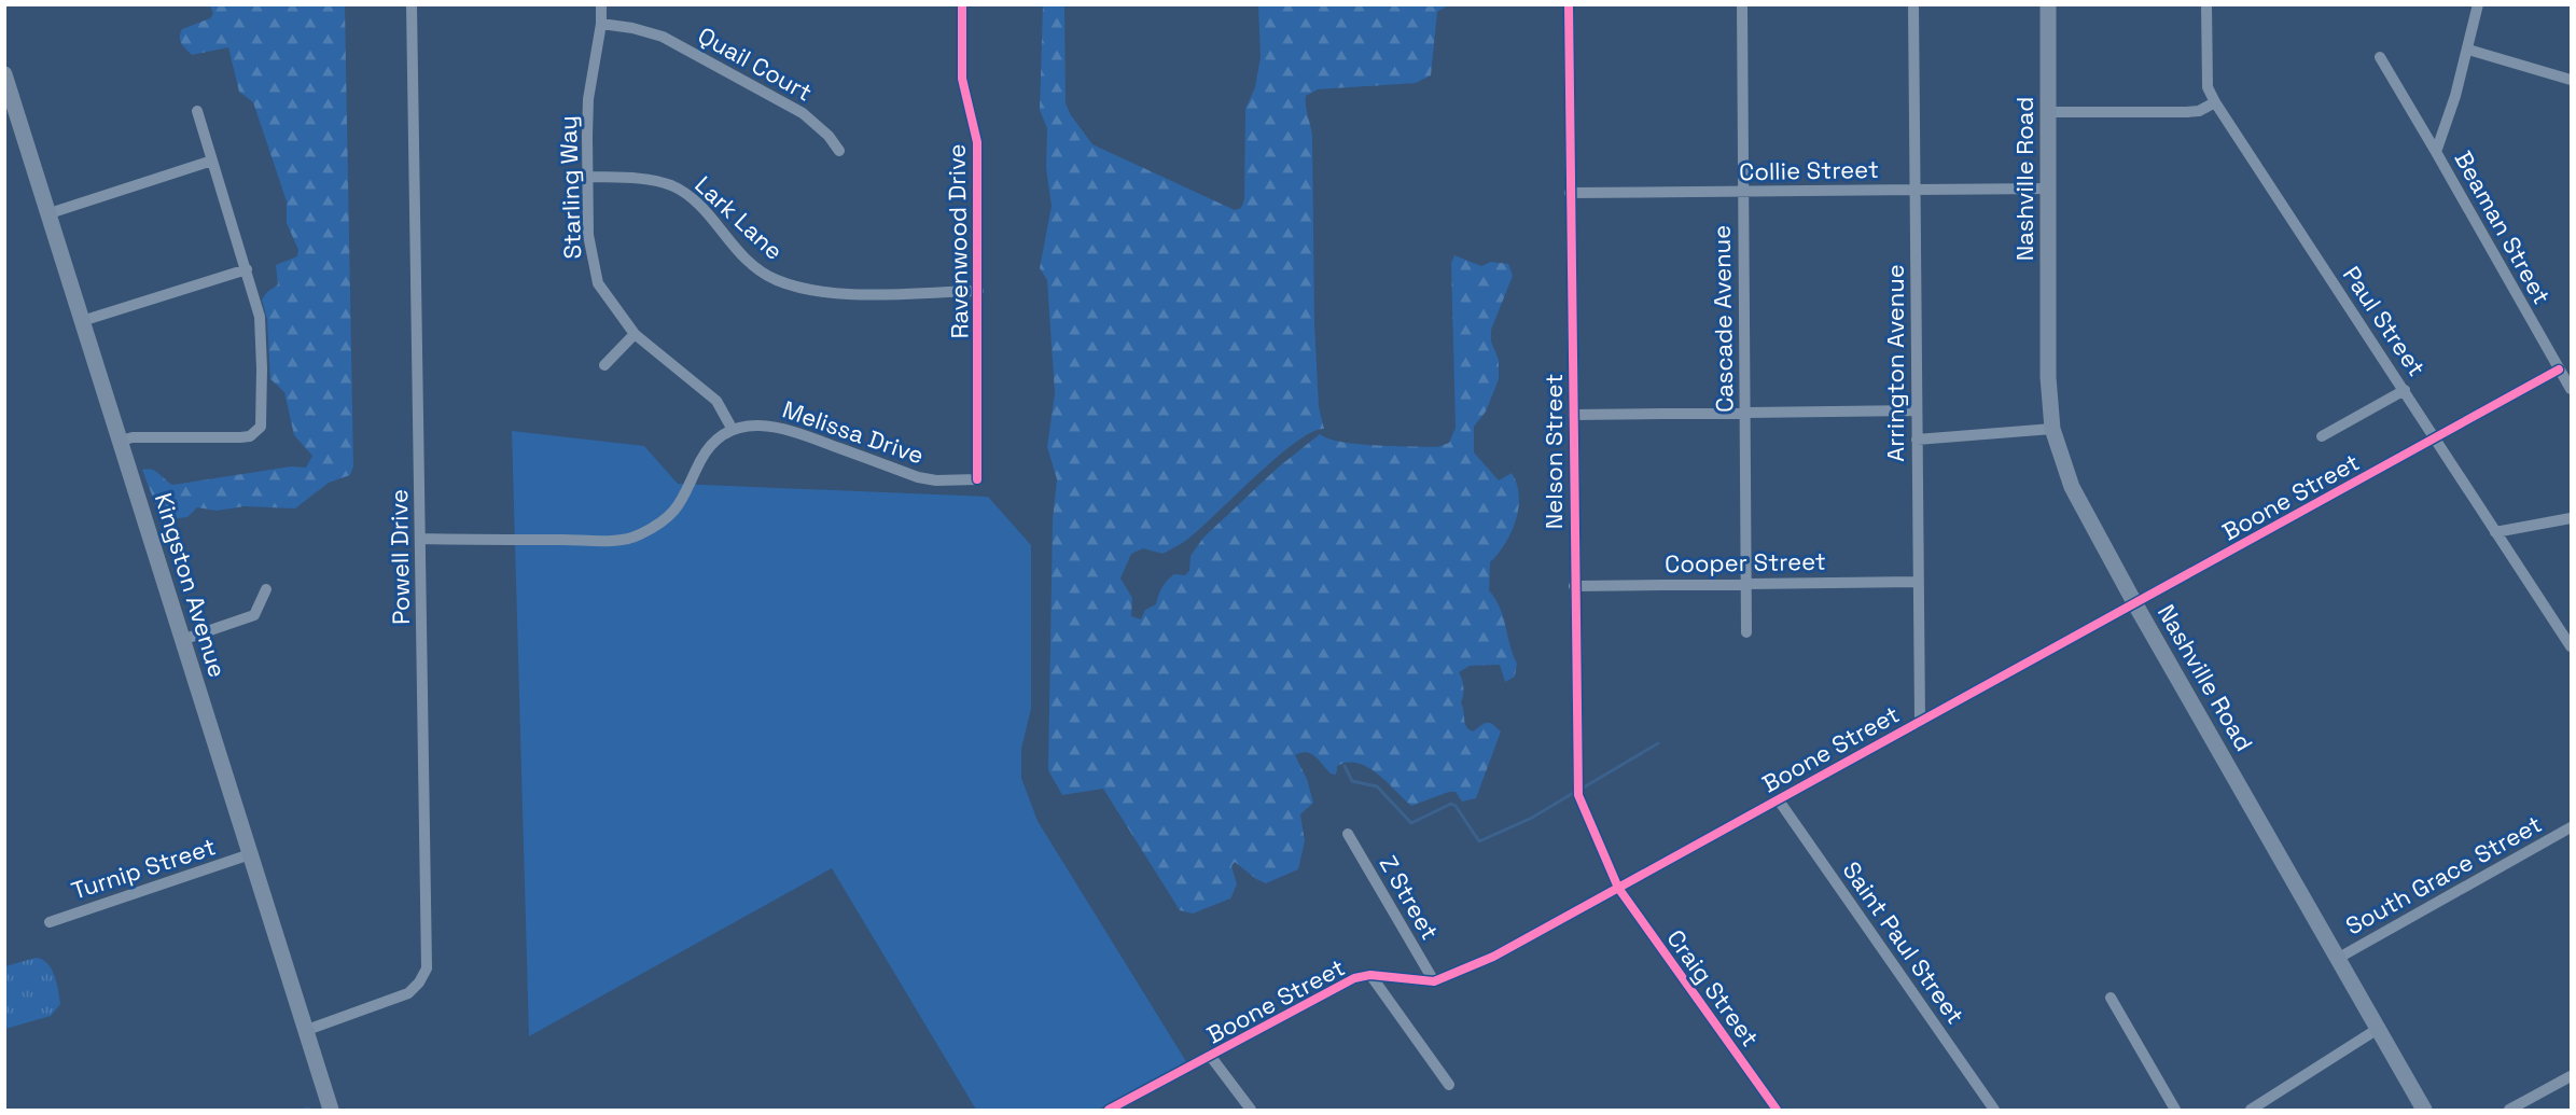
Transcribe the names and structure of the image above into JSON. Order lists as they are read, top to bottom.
{
  "streets": {
    "main road": ["Nashville Road", "Kingston Avenue"],
    "street": [
      "Quail Court",
      "Collie Street",
      "Starling Way",
      "Lark Lane",
      "Beaman Street",
      "Ravenwood Drive",
      "Cascade Avenue",
      "Paul Street",
      "Arrington Avenue",
      "Melissa Drive",
      "Nelson Street",
      "Boone Street",
      "Powell Drive",
      "Cooper Street",
      "Turnip Street",
      "South Grace Street",
      "Z Street",
      "Saint Paul Street",
      "Craig Street"
    ]
  },
  "crossings": [
    ["Quail Court", "Starling Way"],
    ["Collie Street", "Nashville Road"],
    ["Collie Street", "Cascade Avenue"],
    ["Collie Street", "Arrington Avenue"],
    ["Collie Street", "Nelson Street"],
    ["Nashville Road", "Boone Street"],
    ["Nashville Road", "South Grace Street"],
    ["Starling Way", "Lark Lane"],
    ["Starling Way", "Melissa Drive"],
    ["Lark Lane", "Ravenwood Drive"],
    ["Beaman Street", "Boone Street"],
    ["Ravenwood Drive", "Melissa Drive"],
    ["Cascade Avenue", "Cooper Street"],
    ["Paul Street", "Boone Street"],
    ["Arrington Avenue", "Boone Street"],
    ["Arrington Avenue", "Cooper Street"],
    ["Nelson Street", "Boone Street"],
    ["Nelson Street", "Cooper Street"],
    ["Nelson Street", "Craig Street"],
    ["Boone Street", "Z Street"],
    ["Boone Street", "Saint Paul Street"],
    ["Boone Street", "Craig Street"],
    ["Powell Drive", "Kingston Avenue"],
    ["Kingston Avenue", "Turnip Street"]
  ]
}
